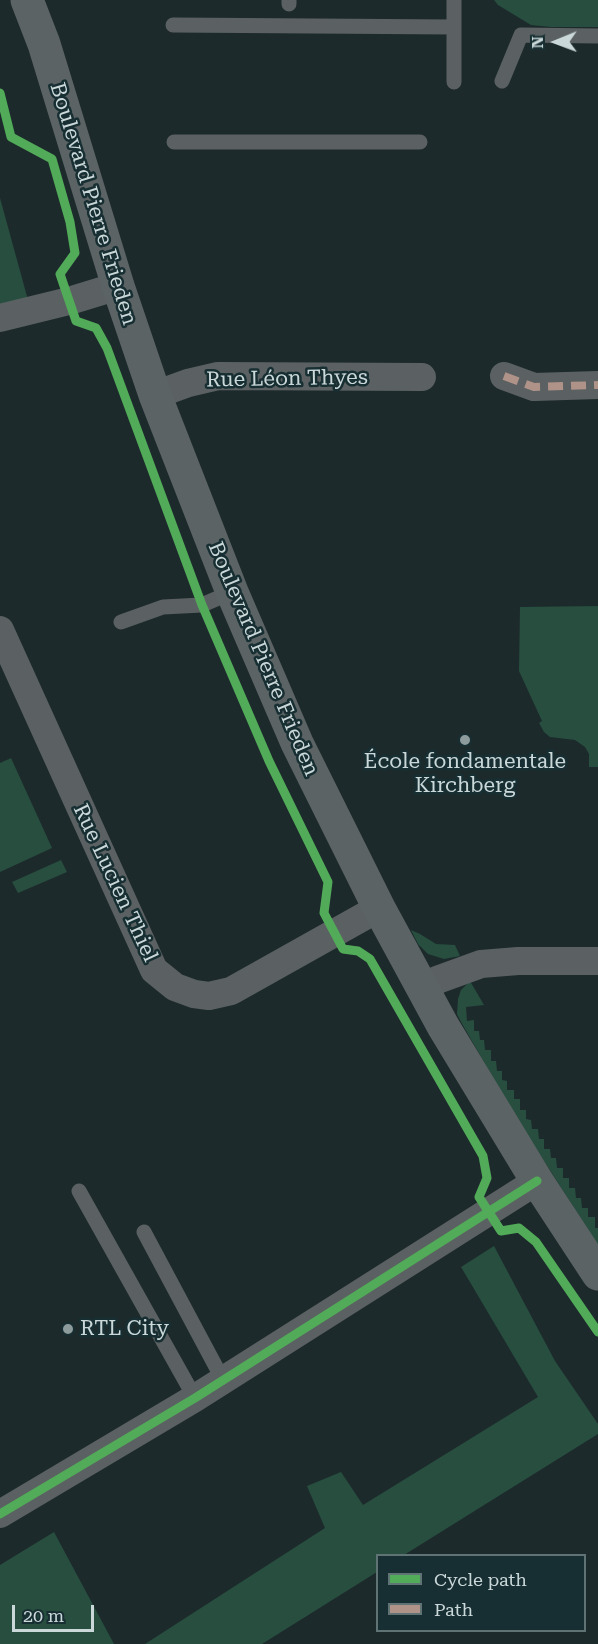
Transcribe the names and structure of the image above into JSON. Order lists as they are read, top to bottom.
{
  "streets": {
    "main road": ["Boulevard Pierre Frieden"],
    "street": ["Rue Léon Thyes", "Rue Lucien Thiel"]
  },
  "crossings": [
    ["Boulevard Pierre Frieden", "Rue Léon Thyes"],
    ["Boulevard Pierre Frieden", "Rue Lucien Thiel"]
  ],
  "places": ["École fondamentale Kirchberg", "RTL City"],
  "legend": ["Cycle path", "Path"],
  "scale_bar": "20 m",
  "north": "left"
}
